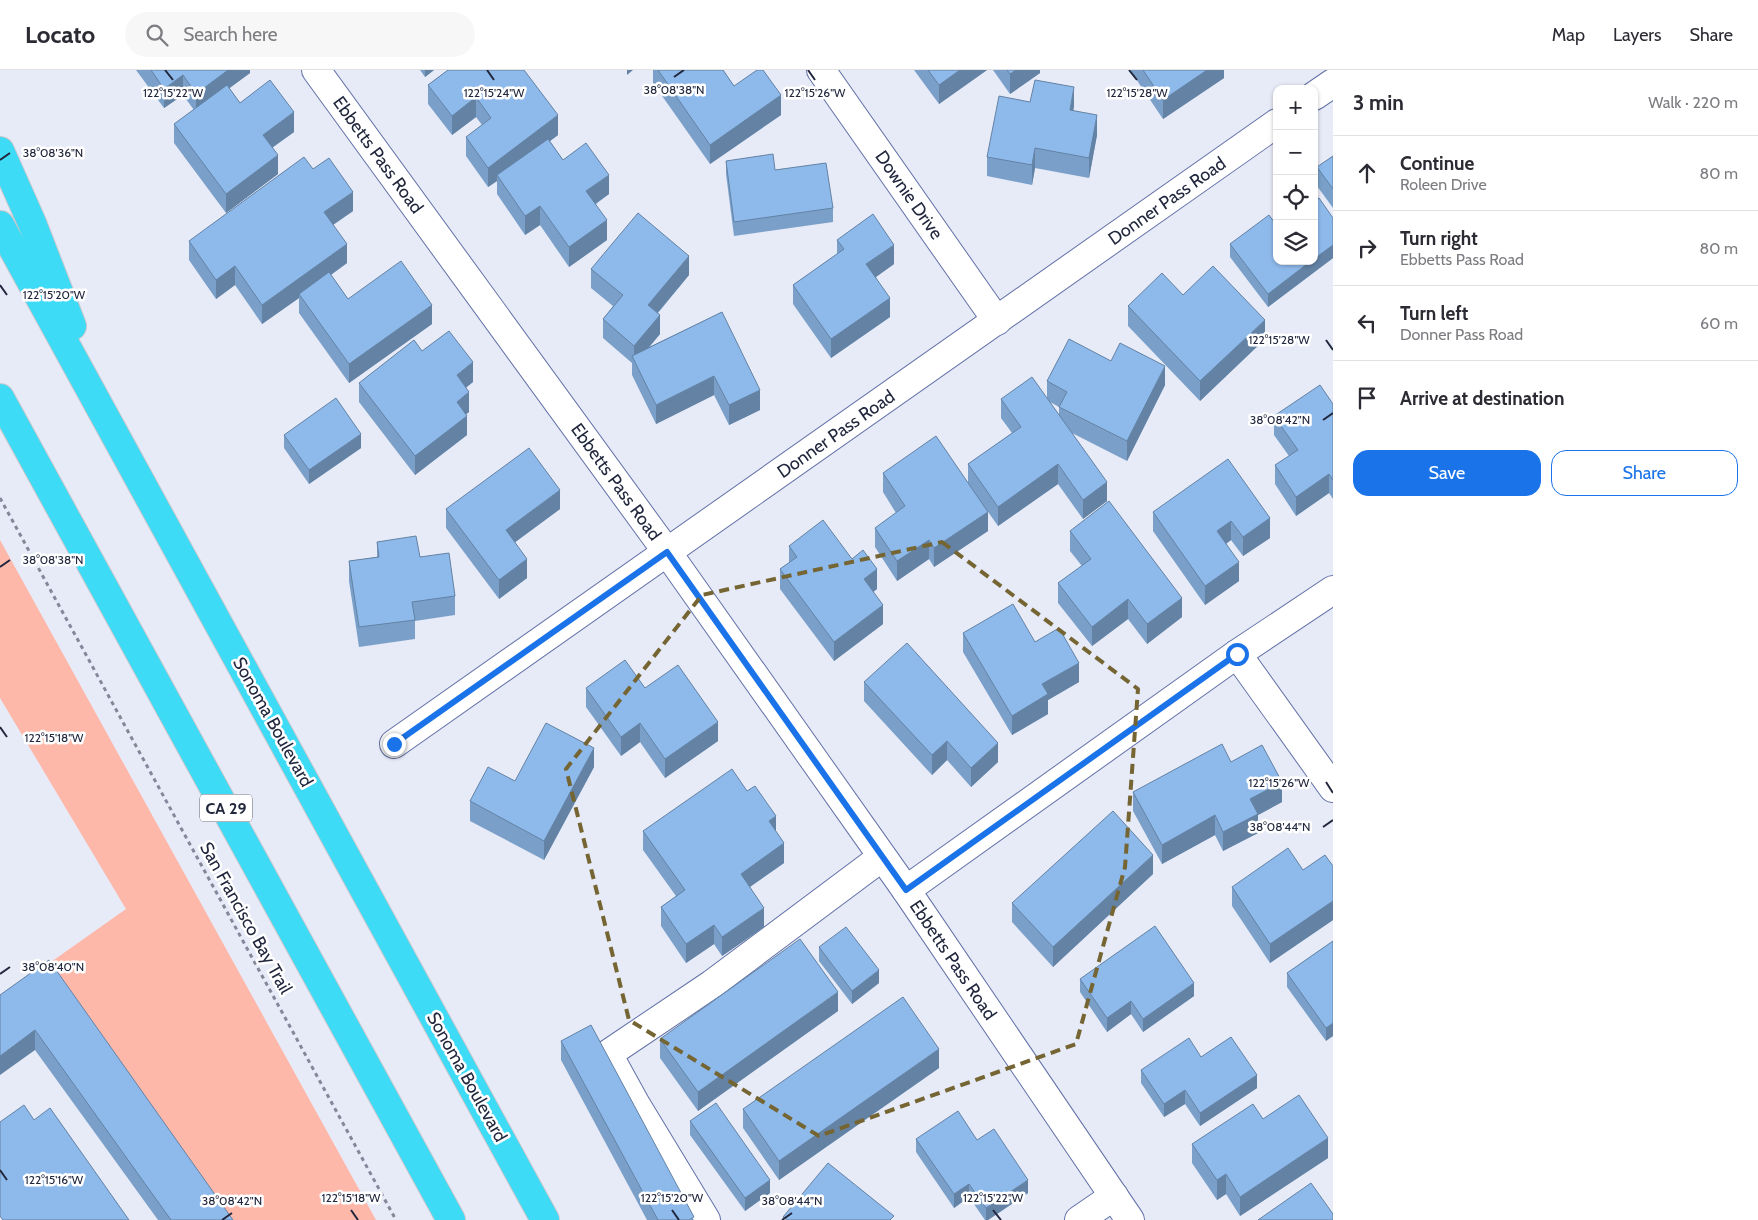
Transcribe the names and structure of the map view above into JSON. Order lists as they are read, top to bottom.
{
  "streets": {
    "highway": ["Sonoma Boulevard", "CA 29"],
    "street": ["Ebbetts Pass Road", "Downie Drive", "Donner Pass Road"],
    "path": ["San Francisco Bay Trail"]
  },
  "crossings": [
    ["Ebbetts Pass Road", "Donner Pass Road"],
    ["Downie Drive", "Donner Pass Road"]
  ],
  "page": {
    "header": "Locato",
    "search": "Search here",
    "nav": ["Map", "Layers", "Share"],
    "heading": ["3 min", "Walk · 220 m"],
    "map_buttons": ["+", "−"],
    "list": [
      ["Continue", "Roleen Drive", "80 m"],
      ["Turn right", "Ebbetts Pass Road", "80 m"],
      ["Turn left", "Donner Pass Road", "60 m"],
      "Arrive at destination"
    ],
    "buttons": ["Save", "Share"]
  },
  "coordinates": [
    "38°08'38\"N",
    "122°15'22\"W",
    "122°15'24\"W",
    "122°15'26\"W",
    "122°15'28\"W",
    "38°08'36\"N",
    "122°15'20\"W",
    "38°08'42\"N",
    "122°15'18\"W",
    "38°08'44\"N",
    "38°08'40\"N",
    "122°15'16\"W"
  ]
}
